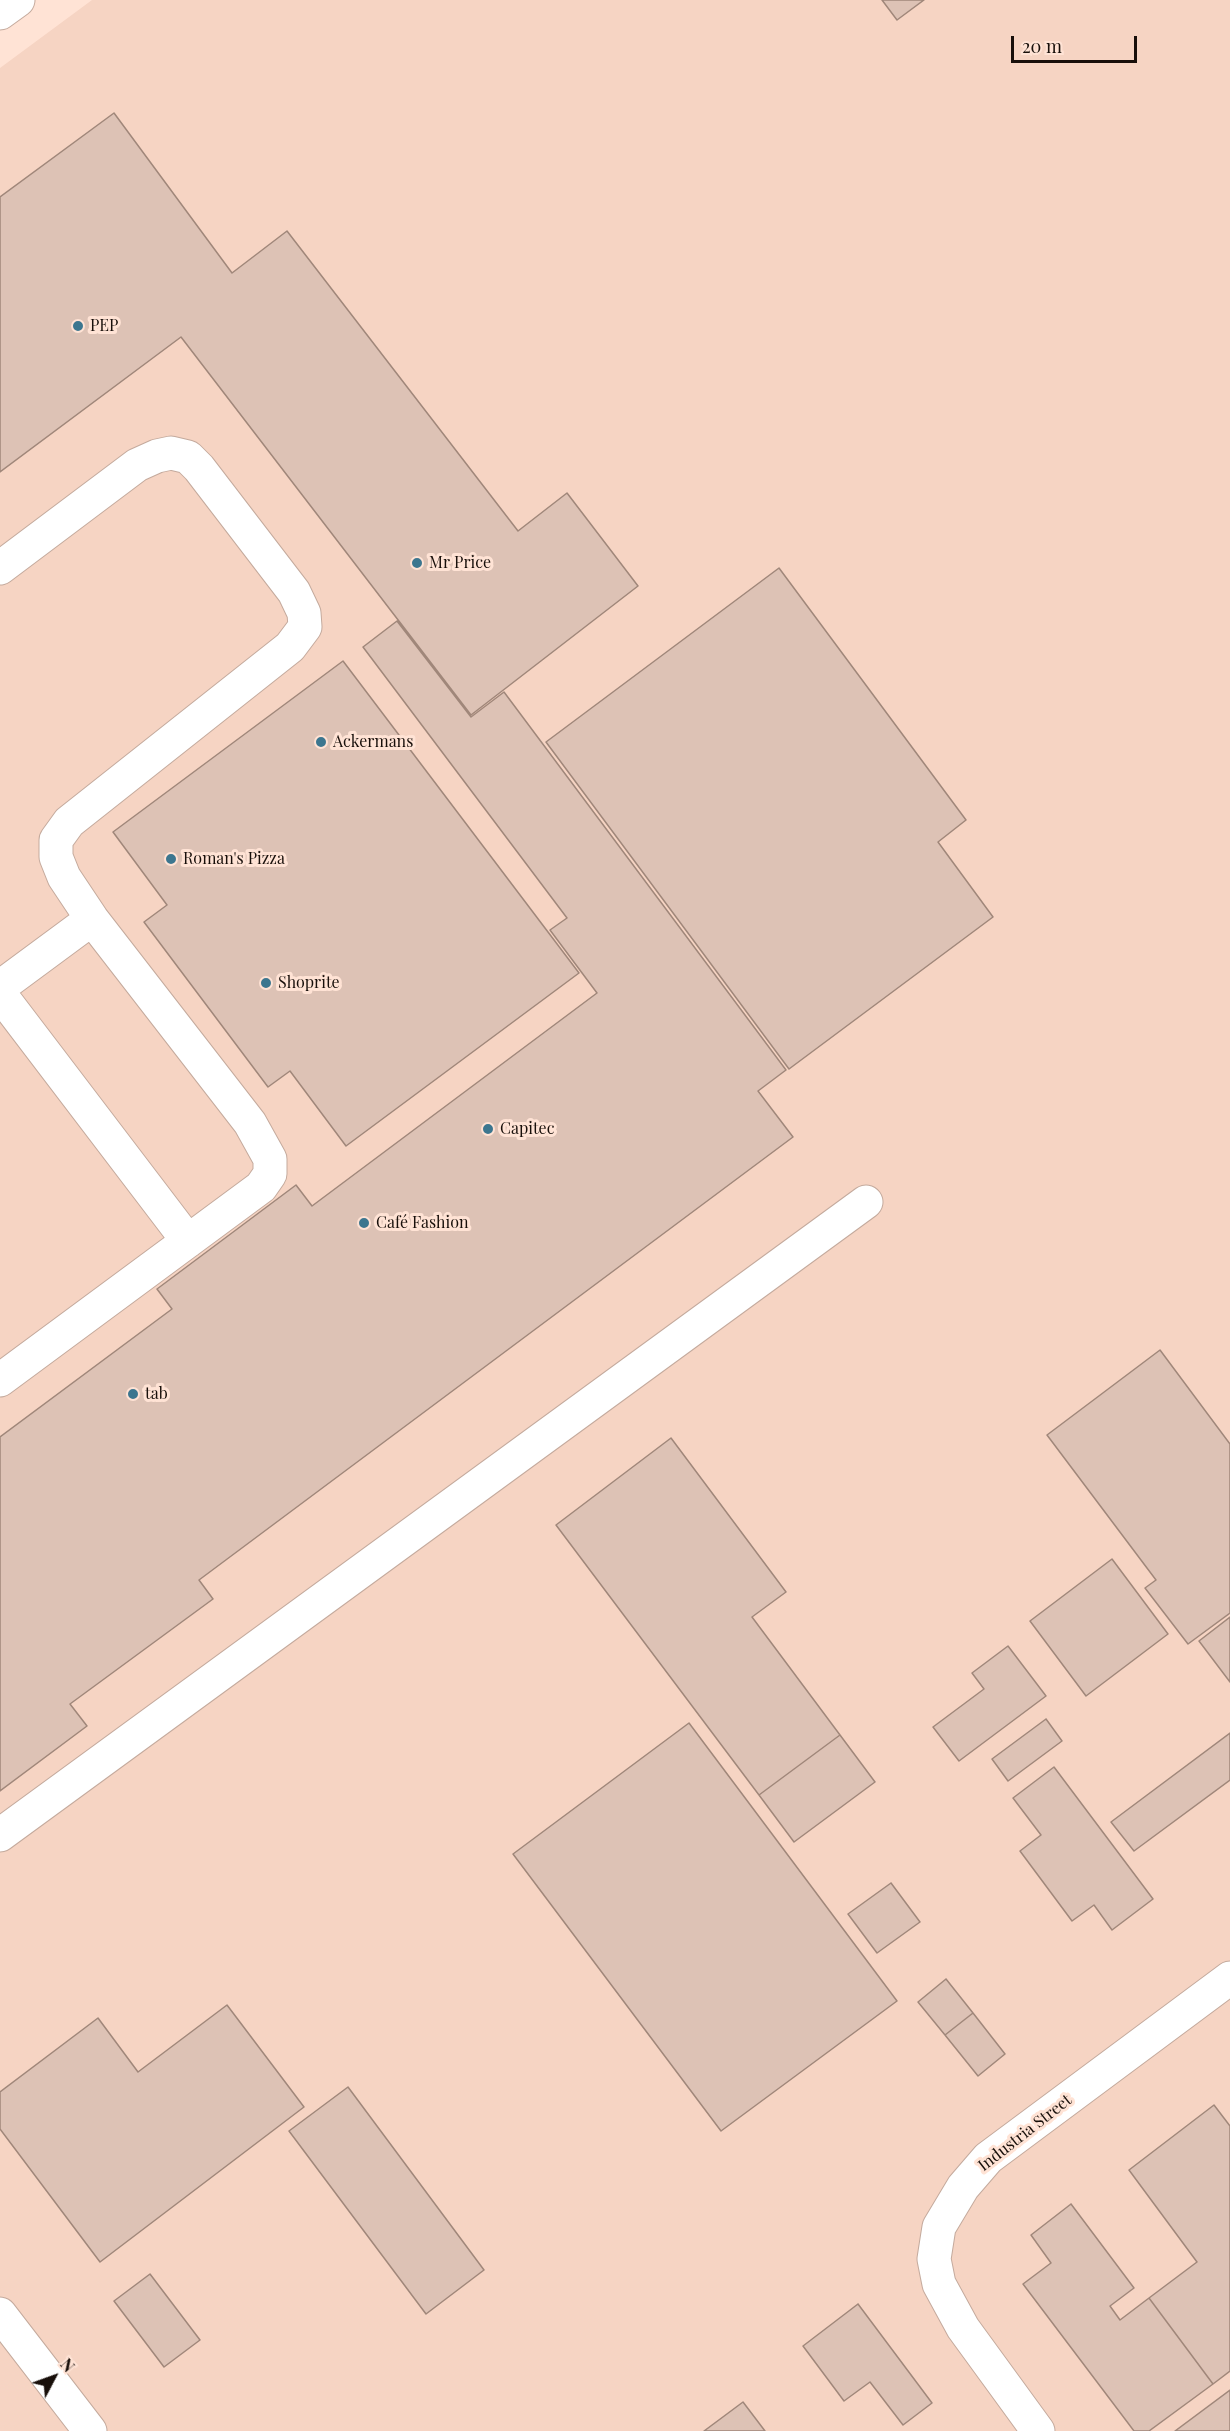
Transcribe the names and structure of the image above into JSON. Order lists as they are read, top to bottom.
{
  "streets": {
    "street": ["Industria Street"]
  },
  "places": [
    "PEP",
    "Mr Price",
    "Ackermans",
    "Roman's Pizza",
    "Shoprite",
    "Capitec",
    "Café Fashion",
    "tab"
  ],
  "scale_bar": "20 m",
  "north": "top right"
}
